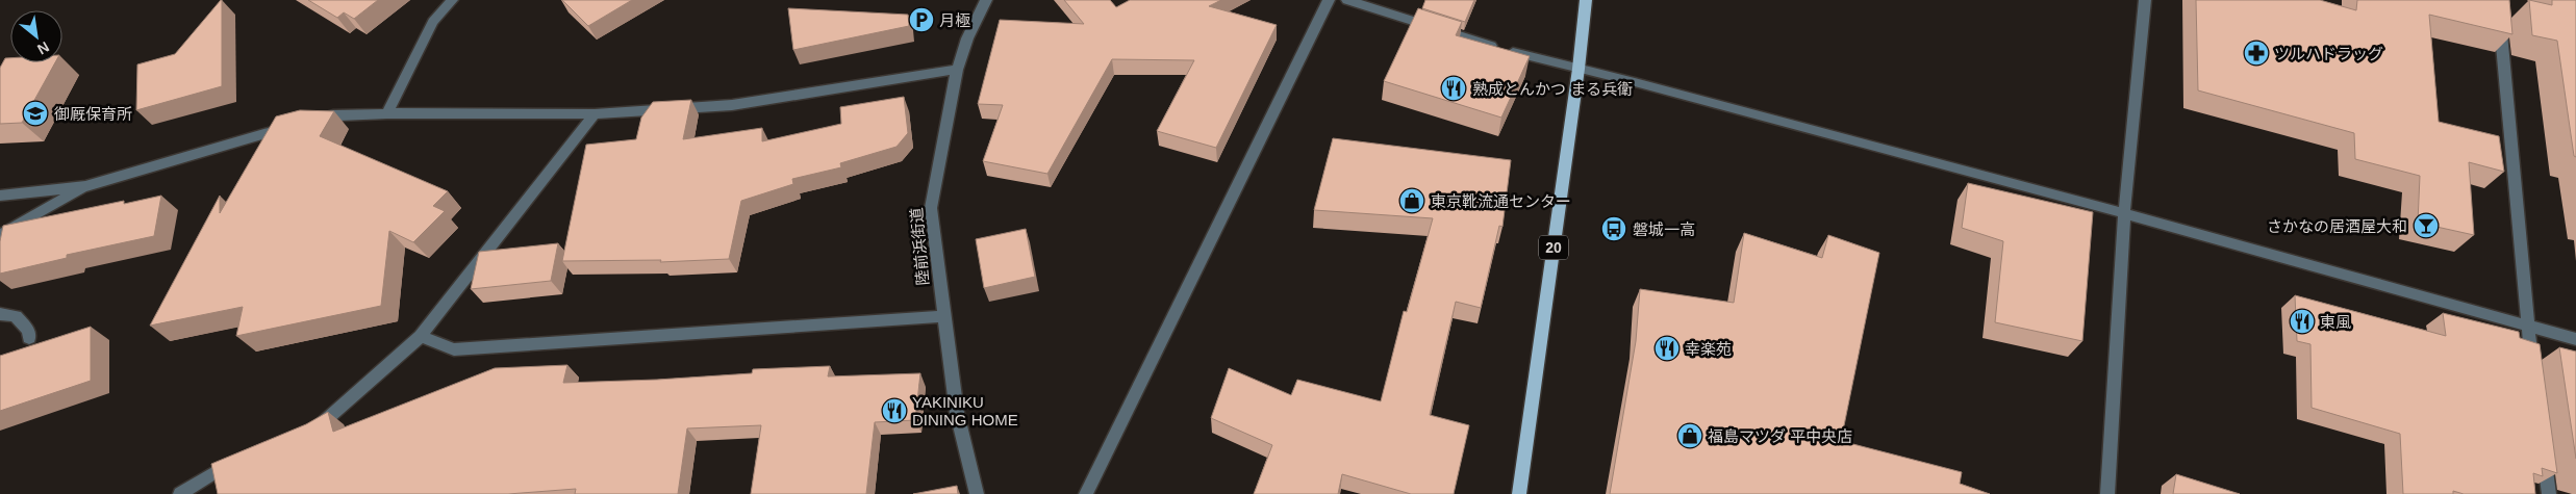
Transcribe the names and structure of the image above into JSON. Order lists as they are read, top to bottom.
{
  "streets": {
    "main road": ["20"],
    "street": ["陸前浜街道"]
  },
  "places": {
    "parking": ["月極"],
    "pharmacy": ["ツルハドラッグ"],
    "restaurant": [
      "熟成とんかつ まる兵衛",
      "東風",
      "幸楽苑",
      "YAKINIKU DINING HOME"
    ],
    "school or university": ["御厩保育所"],
    "shop": ["東京靴流通センター", "福島マツダ 平中央店"],
    "bar": ["さかなの居酒屋大和"],
    "bus stop": ["磐城一高"]
  },
  "north": "bottom right"
}
